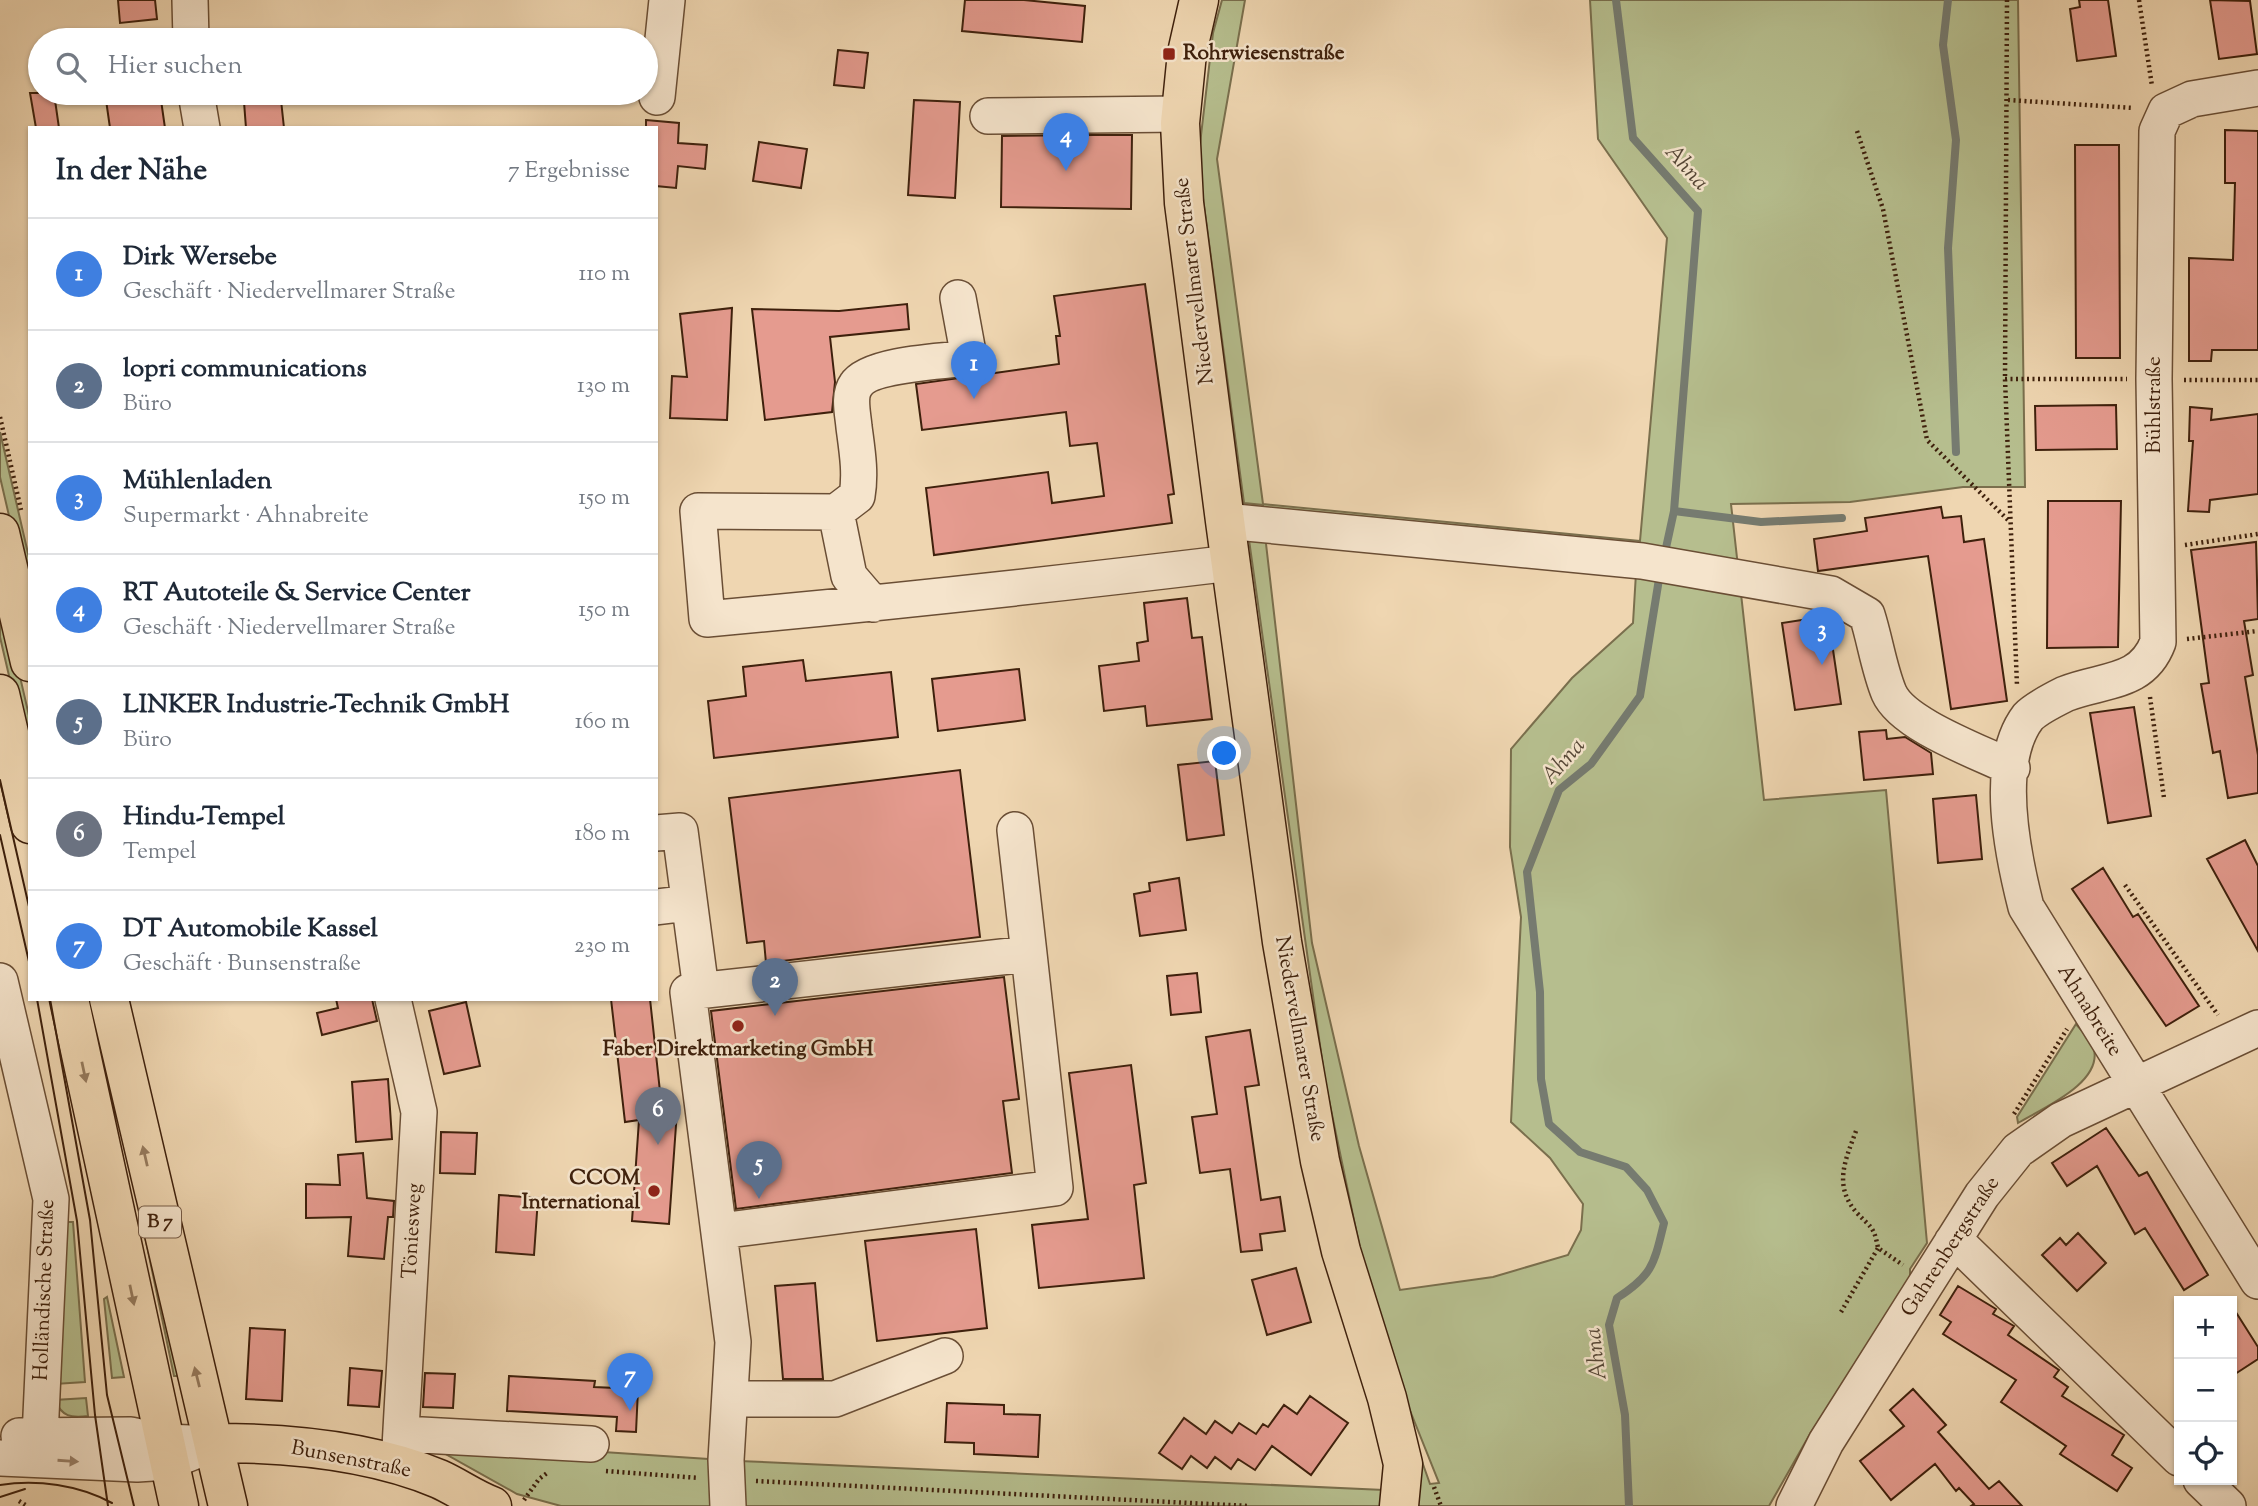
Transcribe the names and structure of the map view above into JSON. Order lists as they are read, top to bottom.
{
  "streets": {
    "main road": ["Niedervellmarer Straße", "B 7", "Bunsenstraße"],
    "street": [
      "Bühlstraße",
      "Ahnabreite",
      "Töniesweg",
      "Gahrenbergstraße",
      "Holländische Straße"
    ]
  },
  "crossings": [
    ["Ahnabreite", "Gahrenbergstraße"],
    ["B 7", "Bunsenstraße"],
    ["Töniesweg", "Bunsenstraße"]
  ],
  "water": ["Ahna"],
  "places": {
    "transit": ["Rohrwiesenstraße"],
    "other": ["Faber Direktmarketing GmbH", "CCOM International"]
  },
  "page": {
    "search": "Hier suchen",
    "pins": [
      "4",
      "1",
      "3",
      "2",
      "6",
      "5",
      "7"
    ],
    "heading": ["In der Nähe", "7 Ergebnisse"],
    "list": [
      {
        "mark": "1",
        "name": "Dirk Wersebe",
        "note": "Geschäft · Niedervellmarer Straße",
        "value": "110 m"
      },
      {
        "mark": "2",
        "name": "lopri communications",
        "note": "Büro",
        "value": "130 m"
      },
      {
        "mark": "3",
        "name": "Mühlenladen",
        "note": "Supermarkt · Ahnabreite",
        "value": "150 m"
      },
      {
        "mark": "4",
        "name": "RT Autoteile & Service Center",
        "note": "Geschäft · Niedervellmarer Straße",
        "value": "150 m"
      },
      {
        "mark": "5",
        "name": "LINKER Industrie-Technik GmbH",
        "note": "Büro",
        "value": "160 m"
      },
      {
        "mark": "6",
        "name": "Hindu-Tempel",
        "note": "Tempel",
        "value": "180 m"
      },
      {
        "mark": "7",
        "name": "DT Automobile Kassel",
        "note": "Geschäft · Bunsenstraße",
        "value": "230 m"
      }
    ],
    "map_buttons": ["+", "−"]
  }
}
